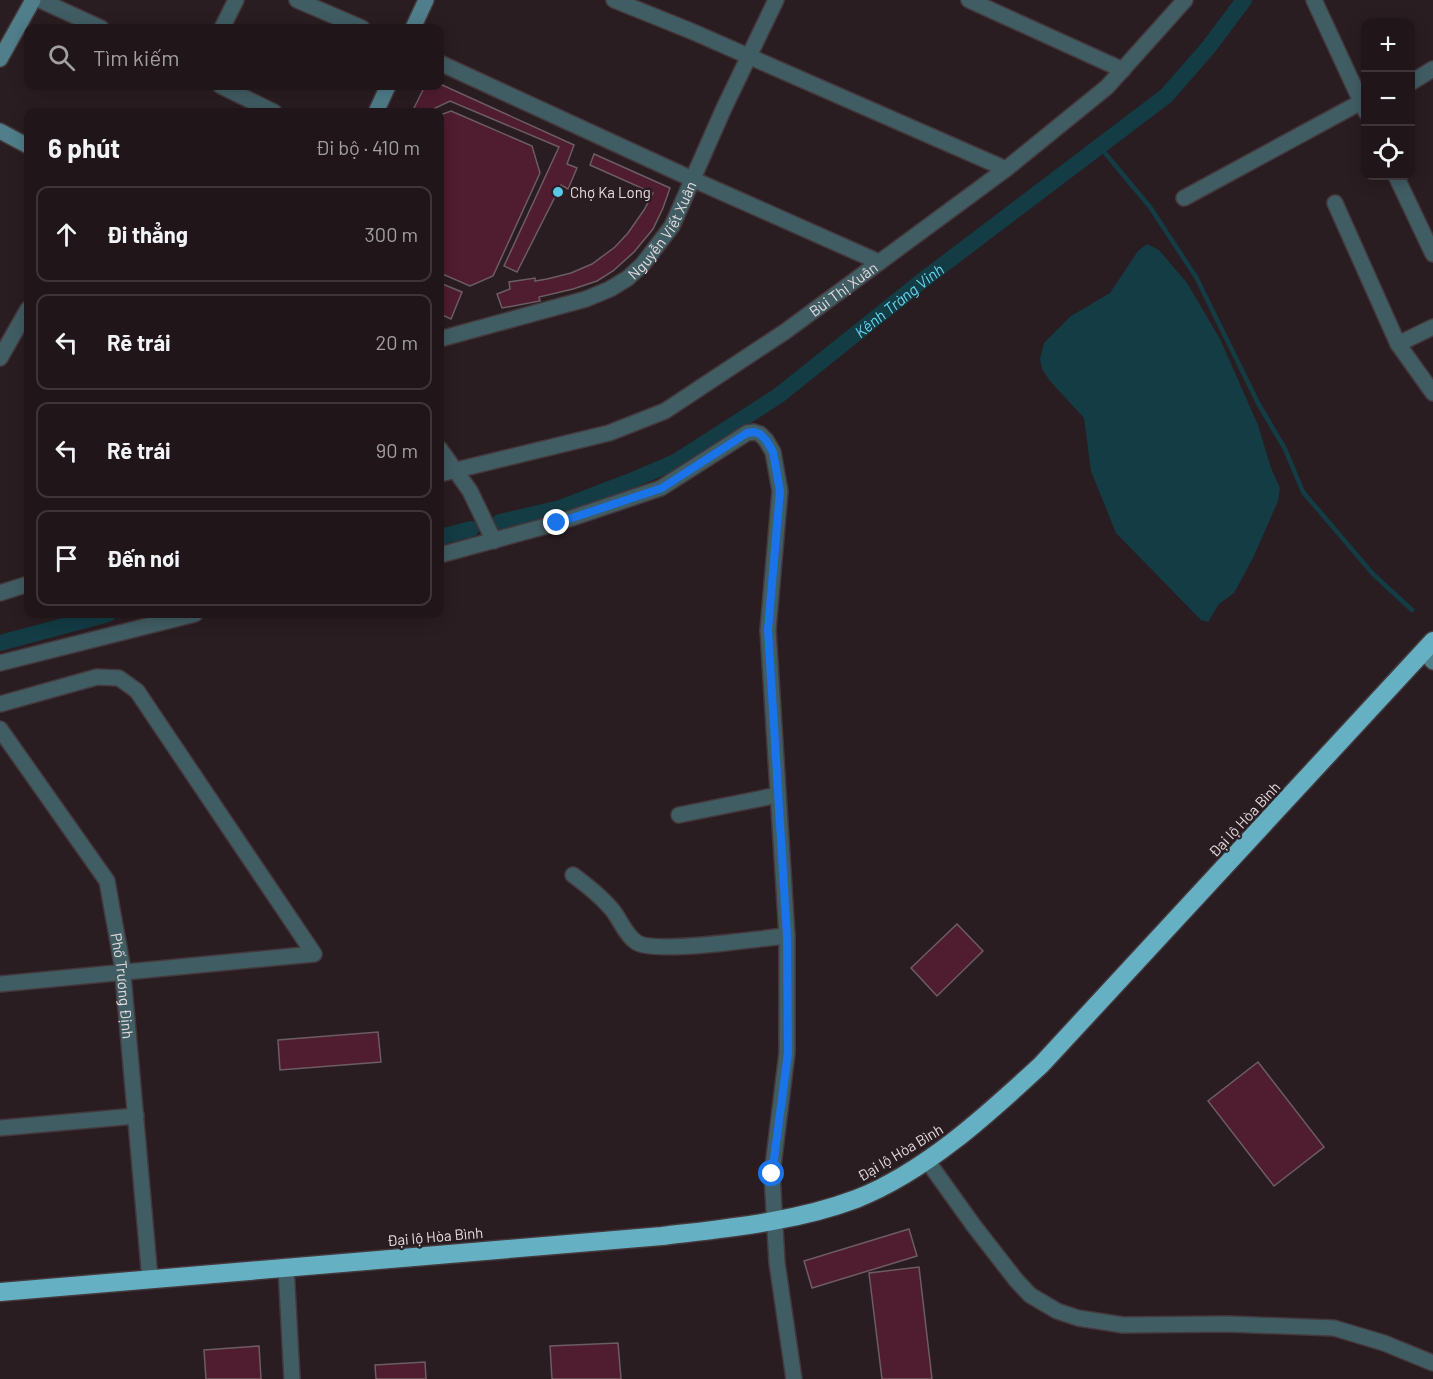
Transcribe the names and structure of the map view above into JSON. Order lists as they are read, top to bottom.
{
  "streets": {
    "highway": ["Đại lộ Hòa Bình"],
    "street": ["Nguyễn Viết Xuân", "Bùi Thị Xuân", "Phố Trương Định"]
  },
  "crossings": [
    ["Đại lộ Hòa Bình", "Phố Trương Định"]
  ],
  "water": ["Kênh Tràng Vinh"],
  "places": ["Chợ Ka Long"],
  "page": {
    "map_buttons": ["+", "−"],
    "search": "Tìm kiếm",
    "heading": ["6 phút", "Đi bộ · 410 m"],
    "list": [
      ["Đi thẳng", "300 m"],
      ["Rẽ trái", "20 m"],
      ["Rẽ trái", "90 m"],
      "Đến nơi"
    ]
  }
}
